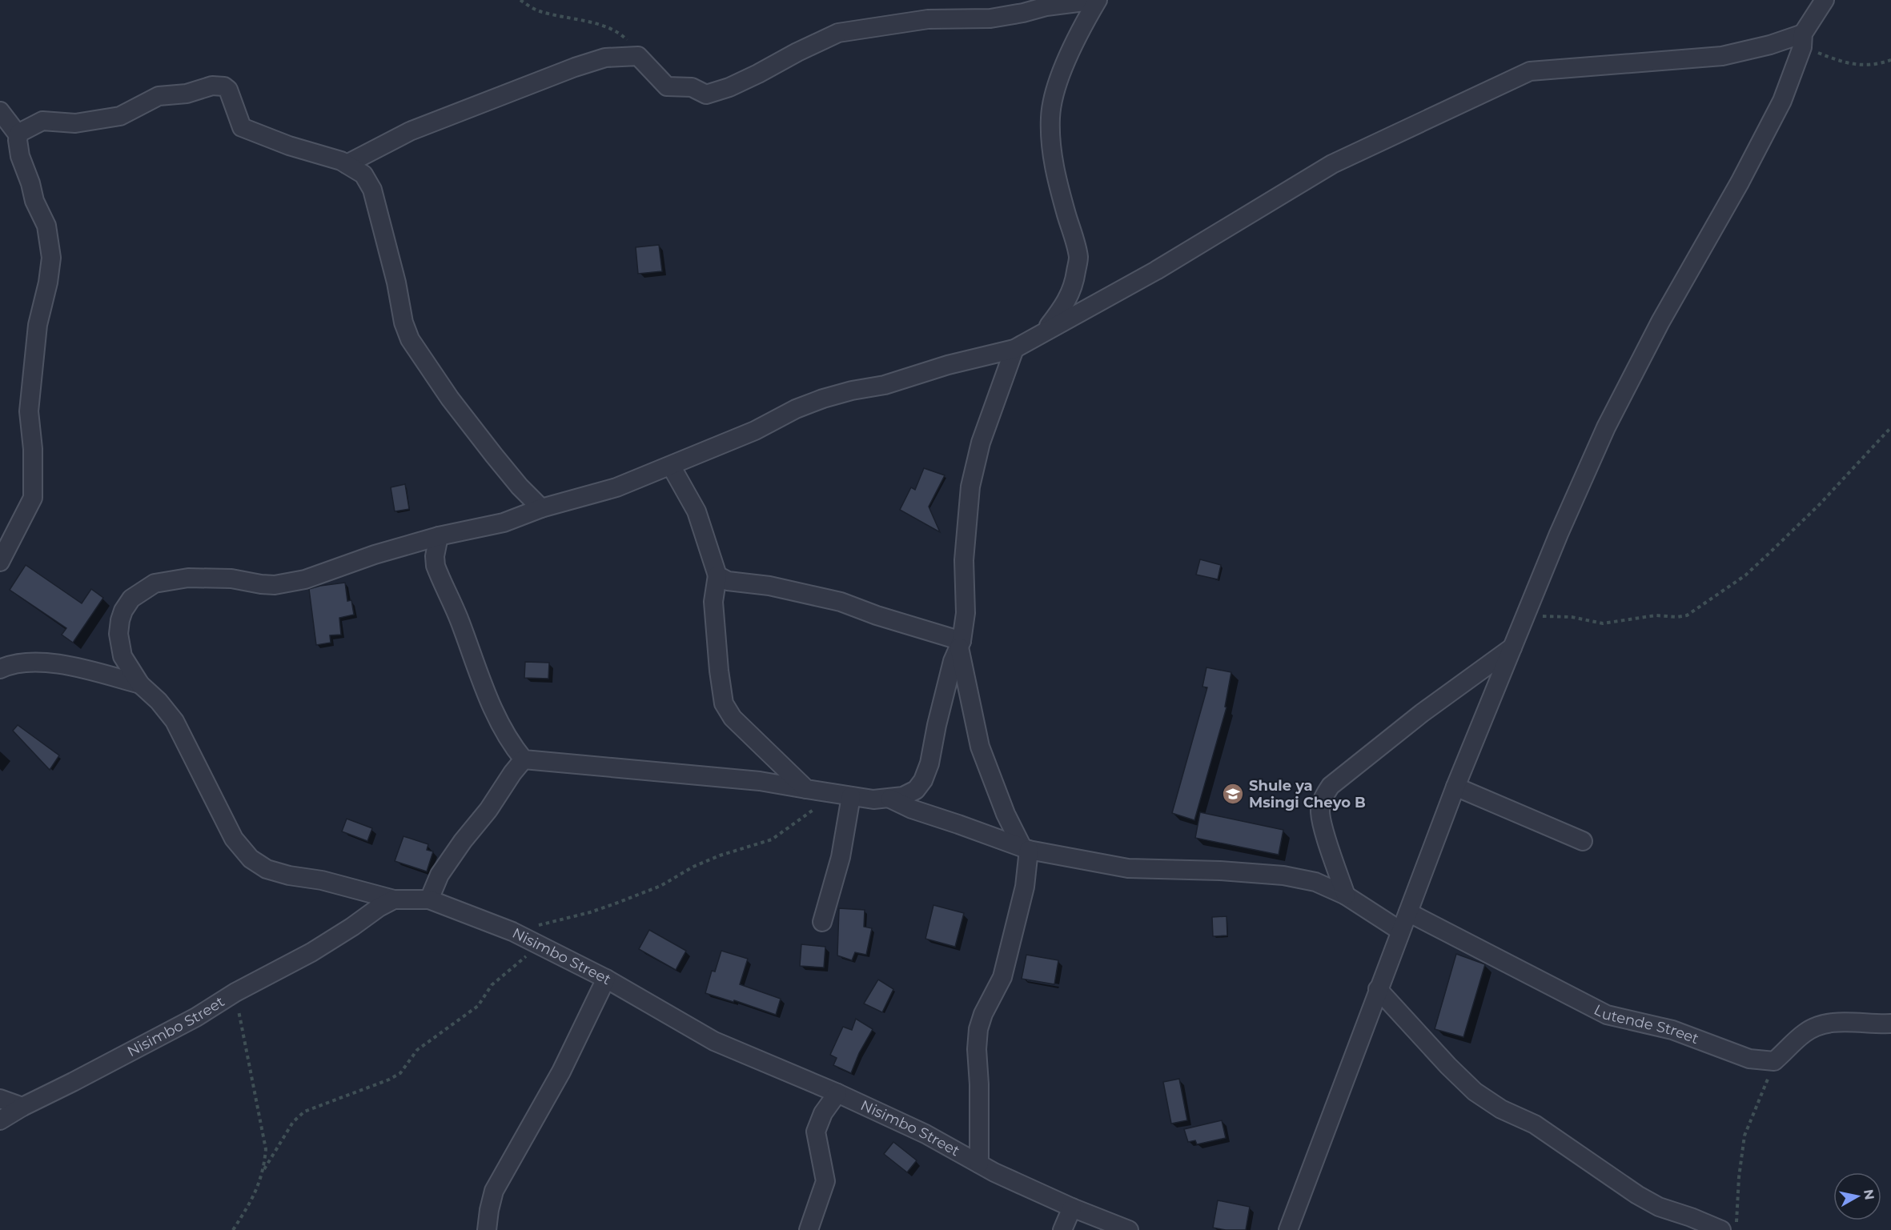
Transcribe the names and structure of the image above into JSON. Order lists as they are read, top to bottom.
{
  "streets": {
    "street": ["Nisimbo Street", "Lutende Street"]
  },
  "places": {
    "school or university": ["Shule ya Msingi Cheyo B"]
  },
  "north": "right"
}
